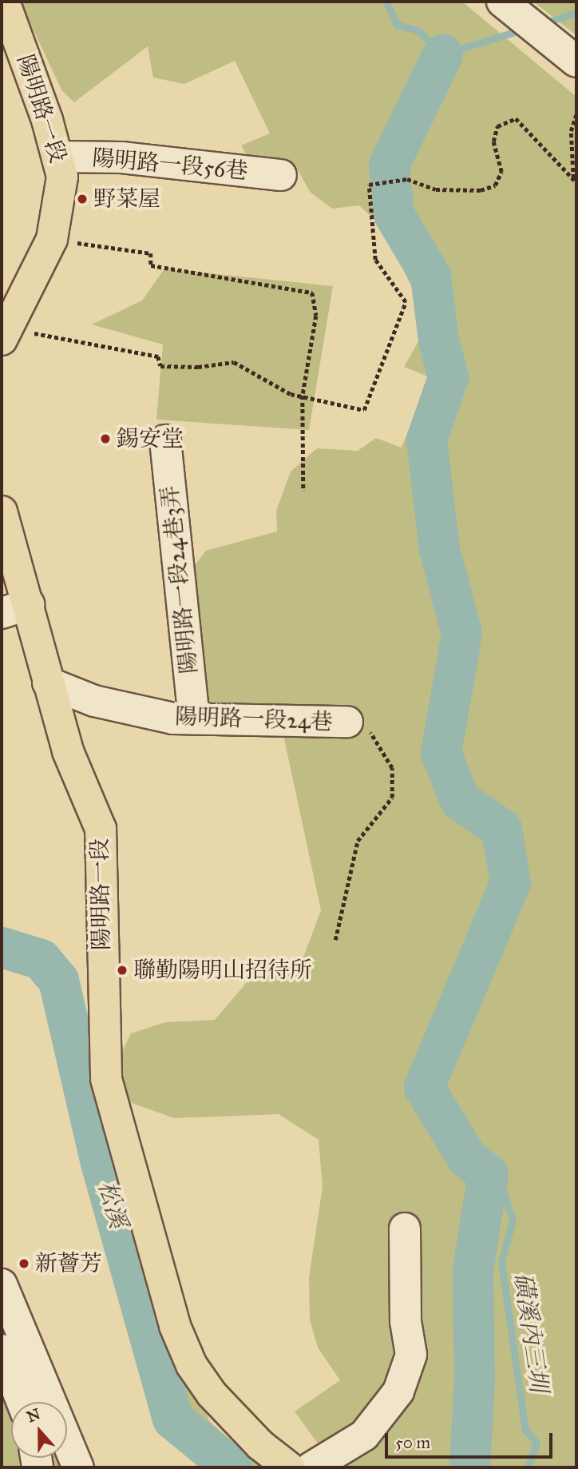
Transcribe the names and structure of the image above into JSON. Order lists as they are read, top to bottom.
{
  "streets": {
    "main road": ["陽明路一段"],
    "street": ["陽明路一段56巷", "陽明路一段24巷3弄", "陽明路一段24巷"]
  },
  "crossings": [
    ["陽明路一段", "陽明路一段56巷"],
    ["陽明路一段", "陽明路一段24巷"],
    ["陽明路一段24巷3弄", "陽明路一段24巷"]
  ],
  "water": ["松溪", "磺溪內三圳"],
  "places": [
    "野菜屋",
    "錫安堂",
    "聯勤陽明山招待所",
    "新薈芳"
  ],
  "scale_bar": "50 m",
  "north": "top"
}
